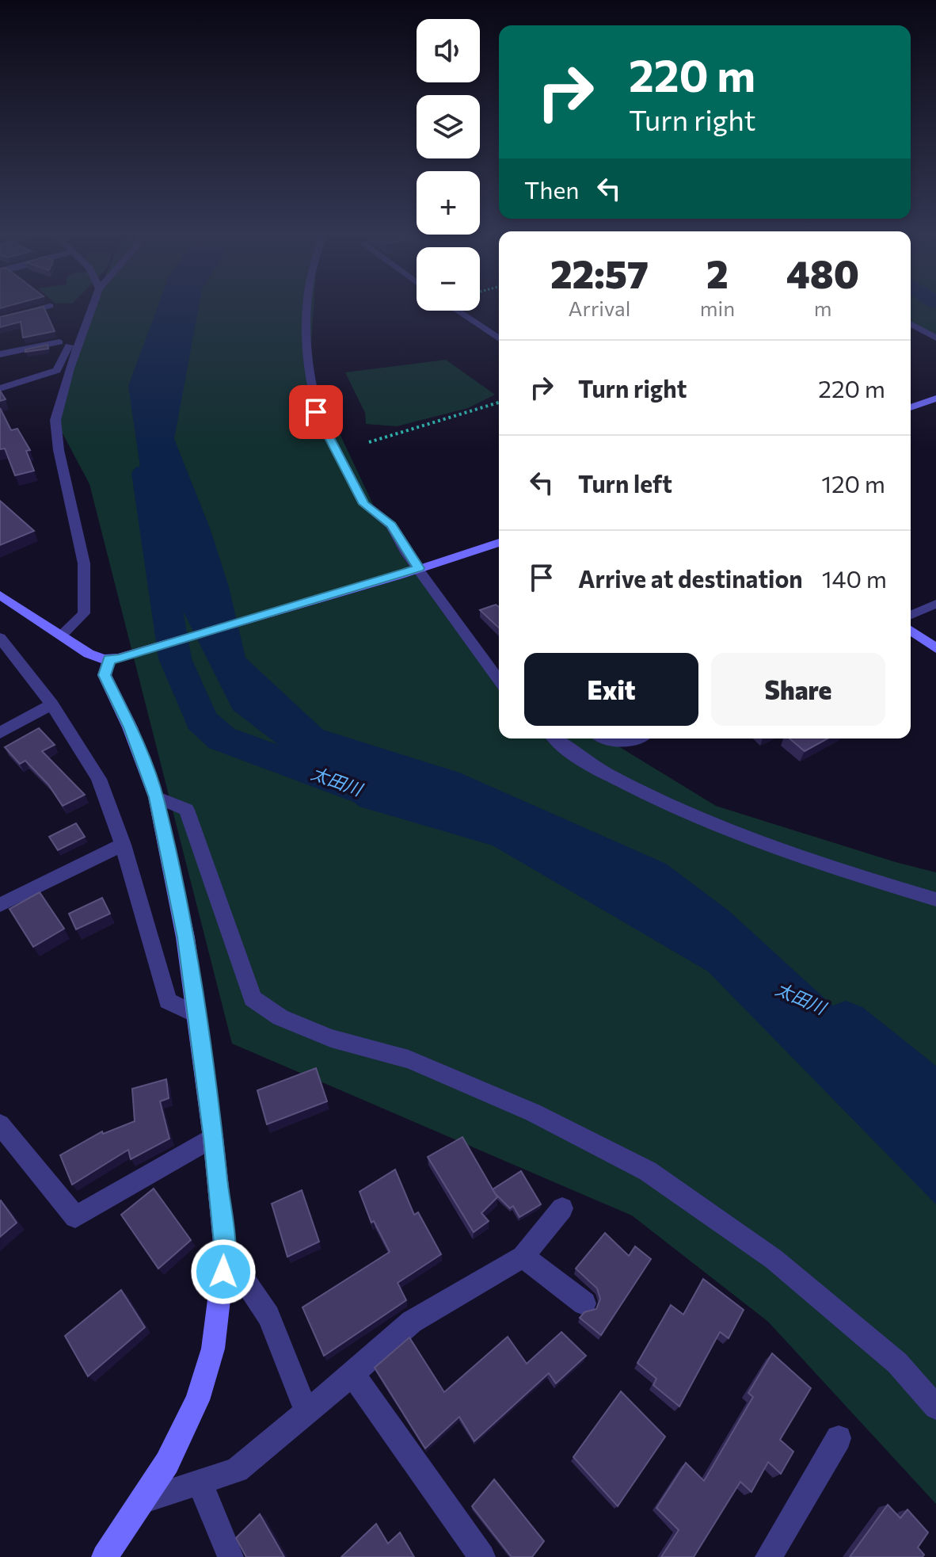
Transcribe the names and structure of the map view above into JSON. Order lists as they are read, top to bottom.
{
  "water": ["太田川"],
  "page": {
    "map_buttons": ["+", "−"],
    "turn": ["220 m", "Turn right"],
    "then": "Then",
    "eta": [
      "22:57",
      "Arrival",
      "2",
      "min",
      "480",
      "m"
    ],
    "list": [
      {
        "name": "Turn right",
        "value": "220 m"
      },
      {
        "name": "Turn left",
        "value": "120 m"
      },
      {
        "name": "Arrive at destination",
        "value": "140 m"
      }
    ],
    "buttons": ["Exit", "Share"]
  }
}
